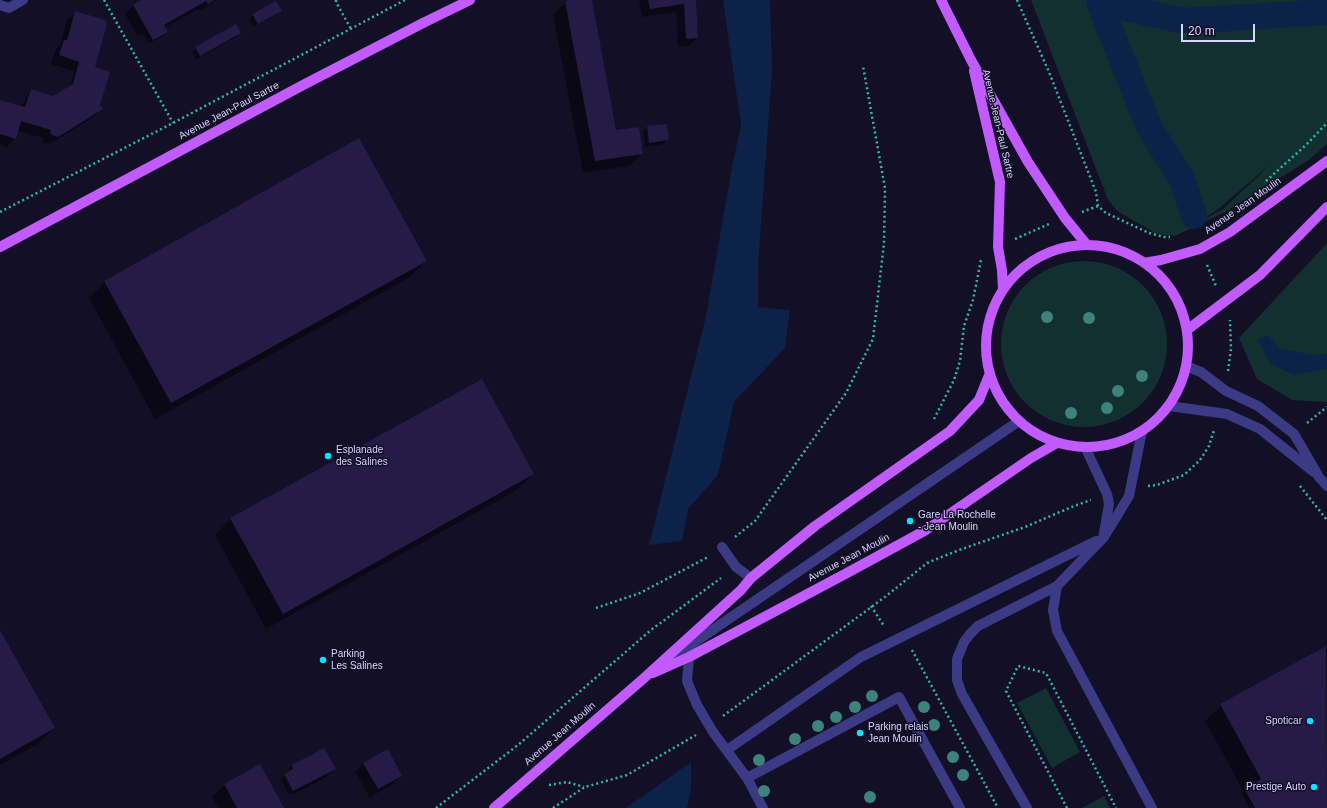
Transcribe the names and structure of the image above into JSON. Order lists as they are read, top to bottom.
{
  "streets": {
    "main road": ["Avenue Jean-Paul Sartre", "Avenue Jean Moulin"]
  },
  "places": [
    "Esplanade des Salines",
    "Gare La Rochelle - Jean Moulin",
    "Parking Les Salines",
    "Spoticar",
    "Parking relais Jean Moulin",
    "Prestige Auto"
  ],
  "scale_bar": "20 m"
}
